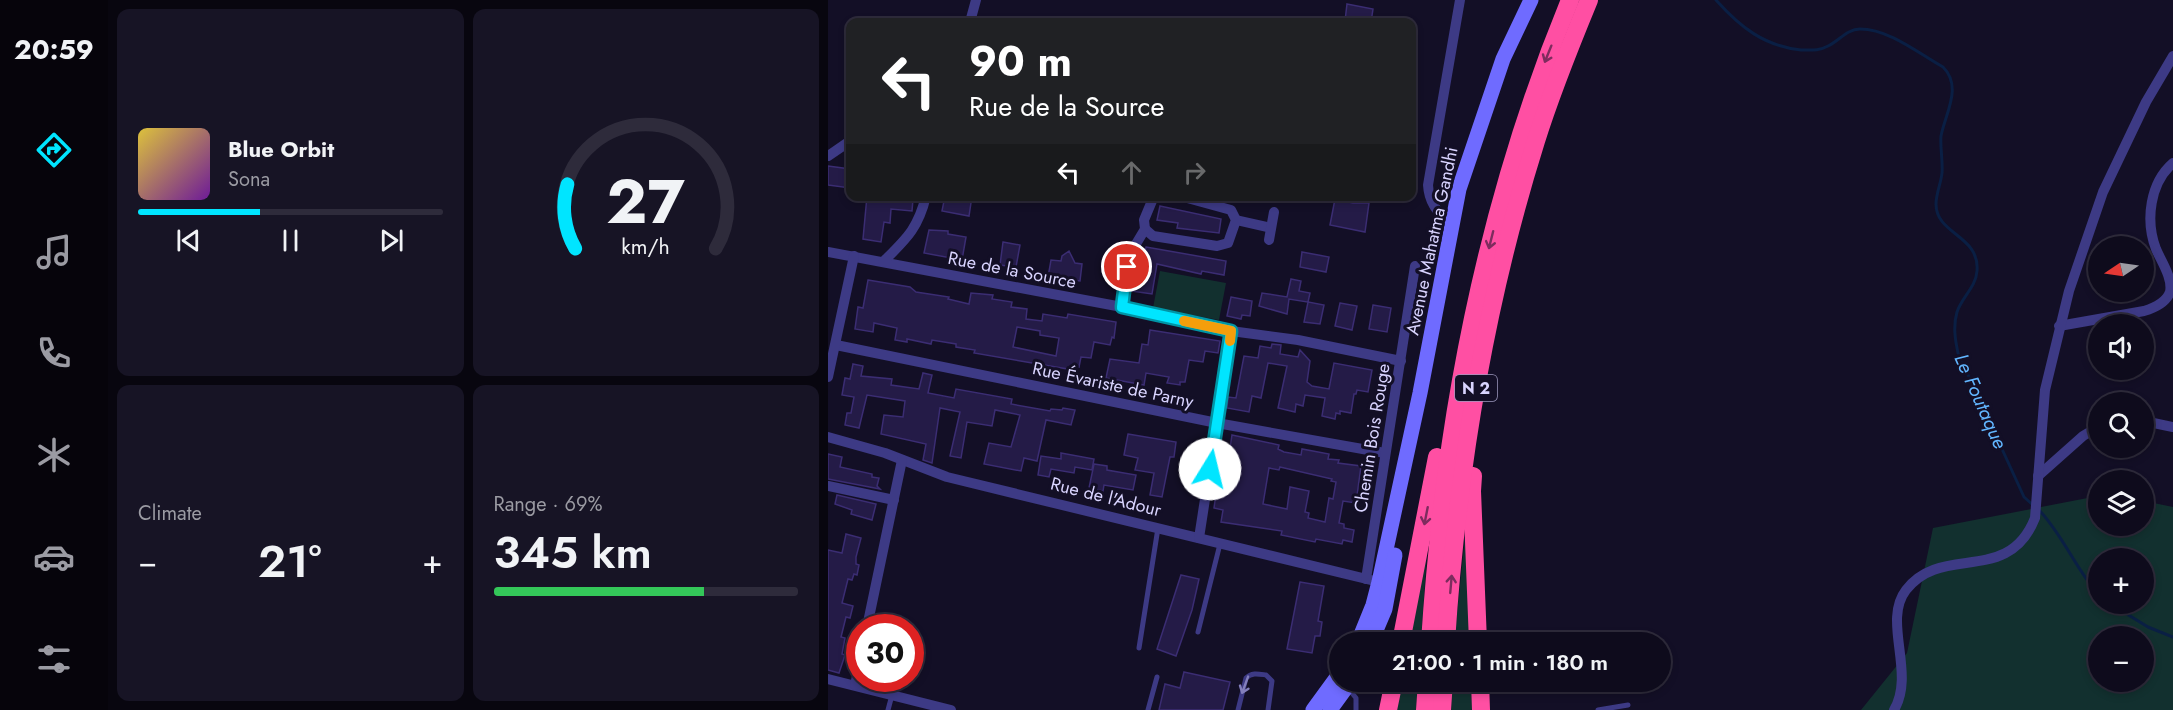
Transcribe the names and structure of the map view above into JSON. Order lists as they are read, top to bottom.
{
  "streets": {
    "highway": ["N 2"],
    "main road": ["Avenue Mahatma Gandhi"],
    "street": [
      "Rue de la Source",
      "Rue Évariste de Parny",
      "Chemin Bois Rouge",
      "Rue de l'Adour"
    ]
  },
  "crossings": [
    ["Avenue Mahatma Gandhi", "Chemin Bois Rouge"],
    ["Avenue Mahatma Gandhi", "Rue de l'Adour"],
    ["Rue de la Source", "Chemin Bois Rouge"],
    ["Rue Évariste de Parny", "Chemin Bois Rouge"],
    ["Chemin Bois Rouge", "Rue de l'Adour"]
  ],
  "water": ["Le Foutaque"],
  "north": "left",
  "page": {
    "tabs": "20:59",
    "turn": ["90 m", "Rue de la Source"],
    "song": ["Blue Orbit", "Sona"],
    "map_buttons": ["+", "−"],
    "tile": [
      "Climate",
      ["Range · 69%", "345 km"]
    ],
    "heat": ["−", "21°", "+"],
    "limit": "30",
    "trip": "21:00 · 1 min · 180 m",
    "gauge": ["27", "km/h"]
  }
}
